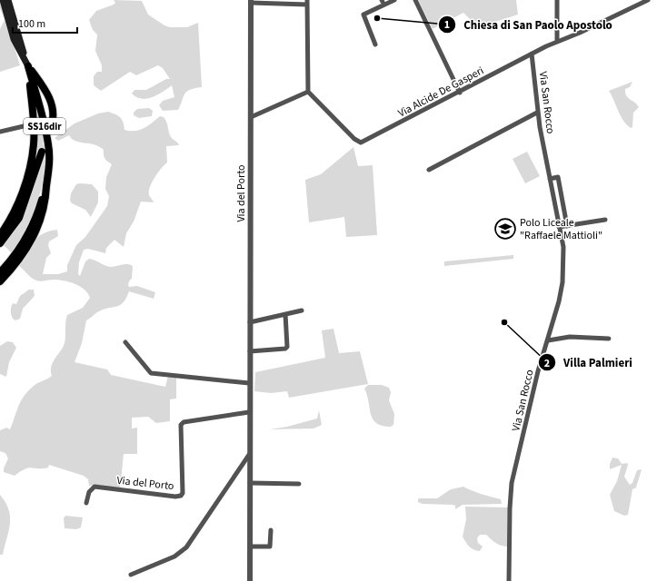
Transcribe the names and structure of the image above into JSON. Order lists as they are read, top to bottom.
{
  "streets": {
    "main road": ["SS16dir"],
    "street": ["Via Alcide De Gasperi", "Via San Rocco", "Via del Porto"]
  },
  "crossings": [
    ["Via Alcide De Gasperi", "Via San Rocco"]
  ],
  "places": {
    "other": ["Chiesa di San Paolo Apostolo", "Villa Palmieri"],
    "school or university": ["Polo Liceale \"Raffaele Mattioli\""]
  },
  "scale_bar": "100 m"
}
